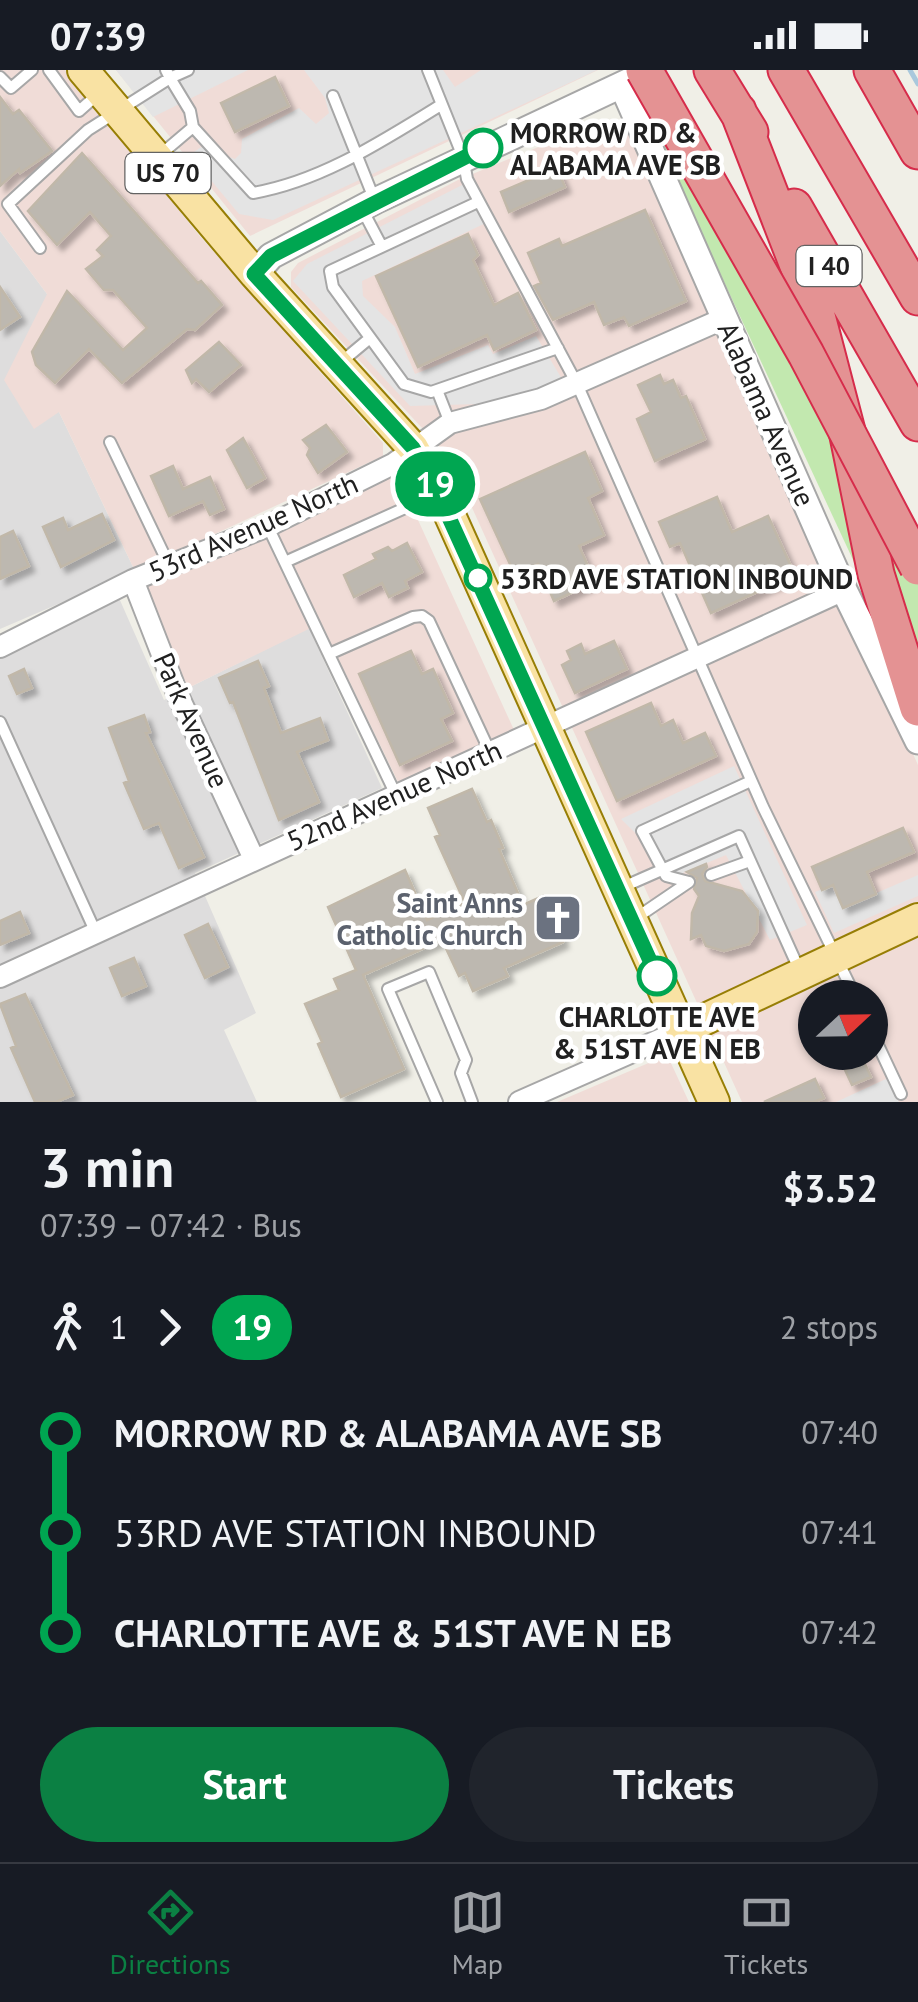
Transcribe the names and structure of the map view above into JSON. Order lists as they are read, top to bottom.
{
  "streets": {
    "highway": ["I 40"],
    "main road": ["US 70"],
    "street": [
      "Alabama Avenue",
      "53rd Avenue North",
      "Park Avenue",
      "52nd Avenue North"
    ]
  },
  "crossings": [
    ["US 70", "53rd Avenue North"],
    ["US 70", "52nd Avenue North"],
    ["Alabama Avenue", "53rd Avenue North"],
    ["Alabama Avenue", "52nd Avenue North"],
    ["53rd Avenue North", "Park Avenue"],
    ["Park Avenue", "52nd Avenue North"]
  ],
  "places": {
    "other": ["MORROW RD & ALABAMA AVE SB", "53RD AVE STATION INBOUND", "CHARLOTTE AVE & 51ST AVE N EB"],
    "church": ["Saint Anns Catholic Church"]
  },
  "lines": ["bus line 19"],
  "north": "right",
  "page": {
    "status": "07:39",
    "on_map": "19",
    "heading": ["3 min", "07:39 – 07:42 · Bus", "$3.52"],
    "legs": ["1", "19", "2 stops"],
    "list": [
      {
        "name": "MORROW RD & ALABAMA AVE SB",
        "value": "07:40"
      },
      {
        "name": "53RD AVE STATION INBOUND",
        "value": "07:41"
      },
      {
        "name": "CHARLOTTE AVE & 51ST AVE N EB",
        "value": "07:42"
      }
    ],
    "buttons": ["Start", "Tickets"],
    "tabs": ["Directions", "Map", "Tickets"]
  }
}
